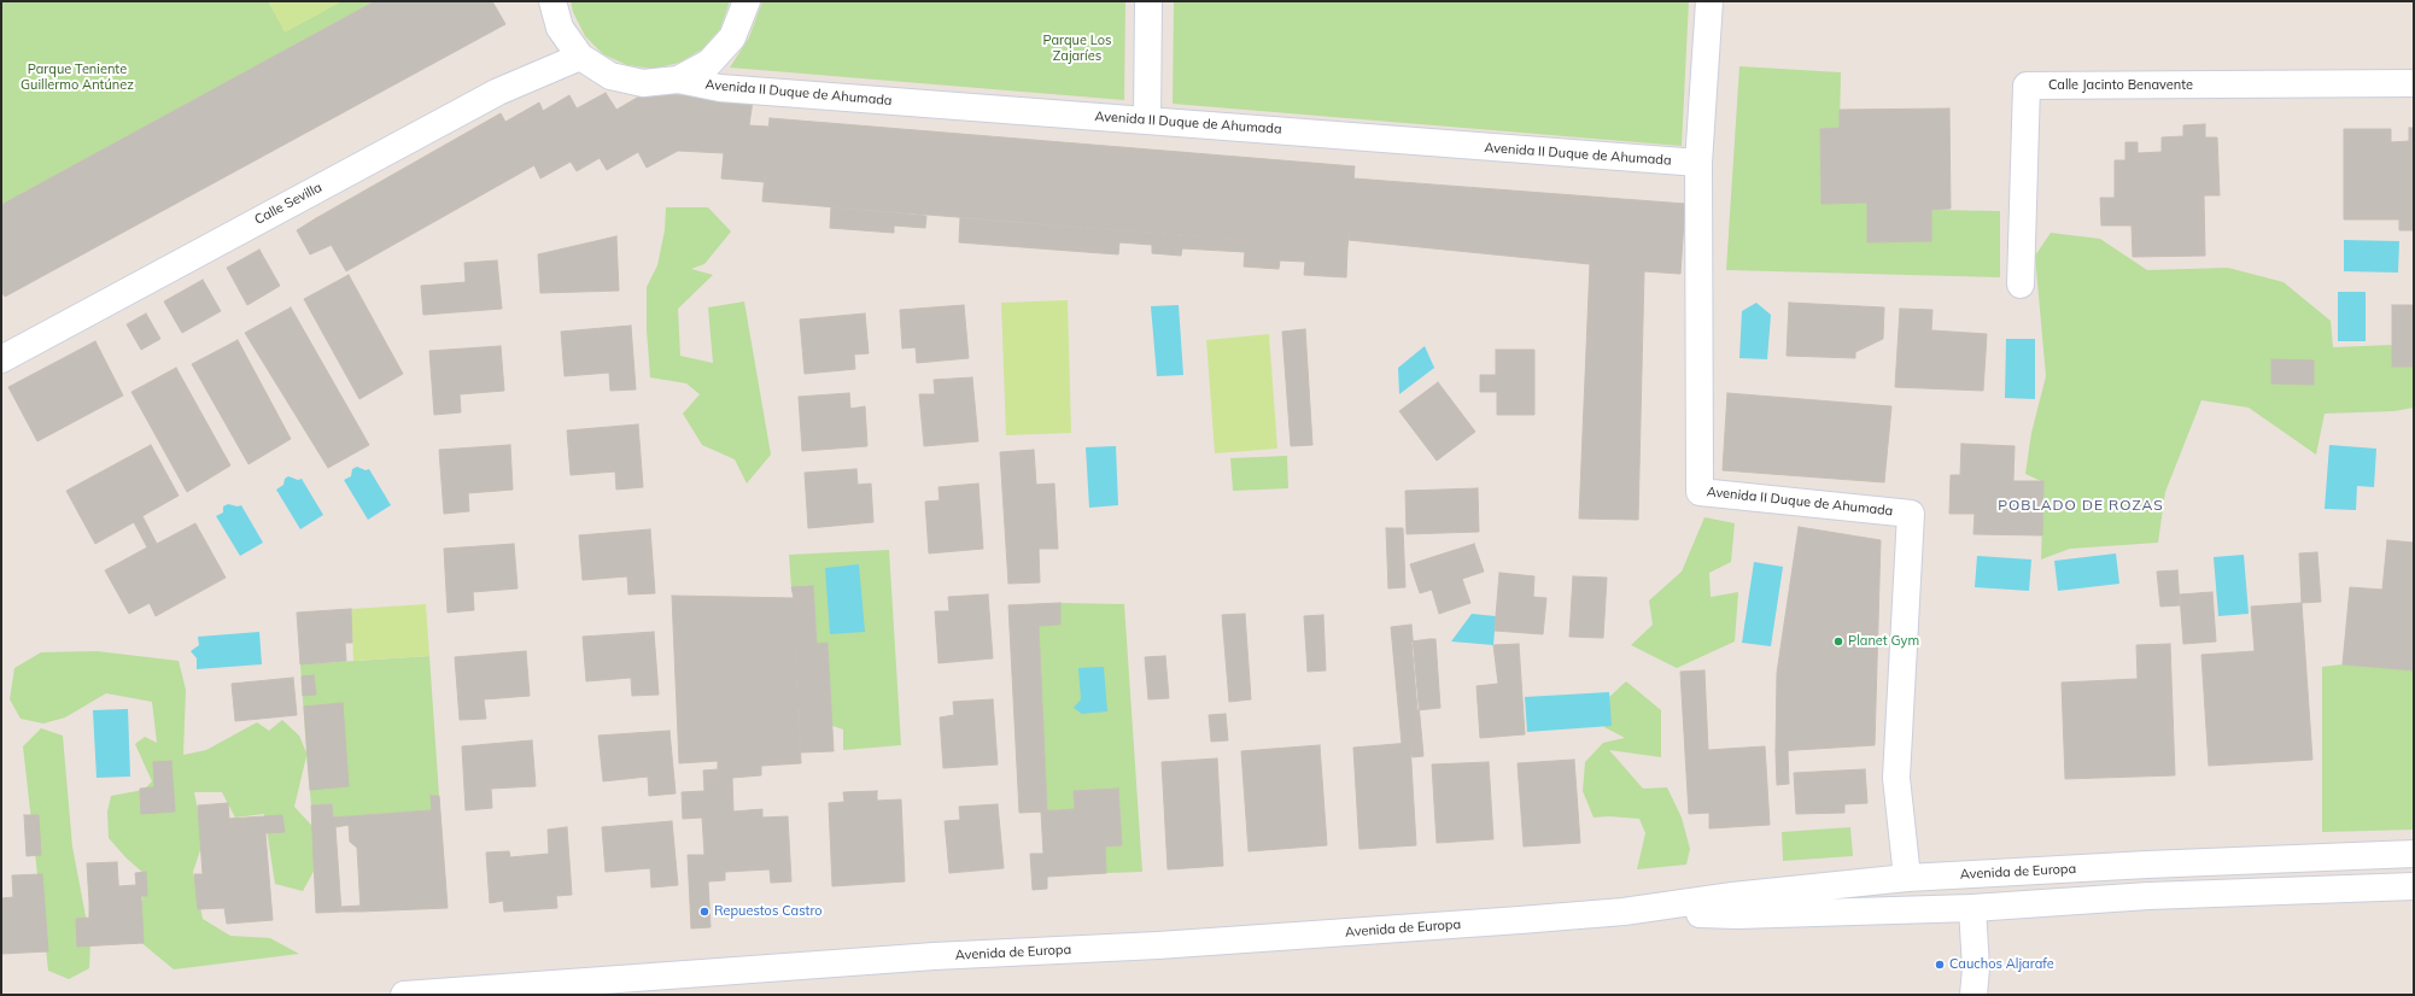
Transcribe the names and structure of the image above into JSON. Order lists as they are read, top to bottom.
{
  "streets": {
    "street": [
      "Calle Jacinto Benavente",
      "Avenida II Duque de Ahumada",
      "Calle Sevilla",
      "Avenida de Europa"
    ]
  },
  "crossings": [
    ["Avenida II Duque de Ahumada", "Avenida de Europa"]
  ],
  "districts": ["POBLADO DE ROZAS"],
  "parks": ["Parque Los Zajaríes", "Parque Teniente Guillermo Antúnez"],
  "places": ["Planet Gym", "Repuestos Castro", "Cauchos Aljarafe"]
}
